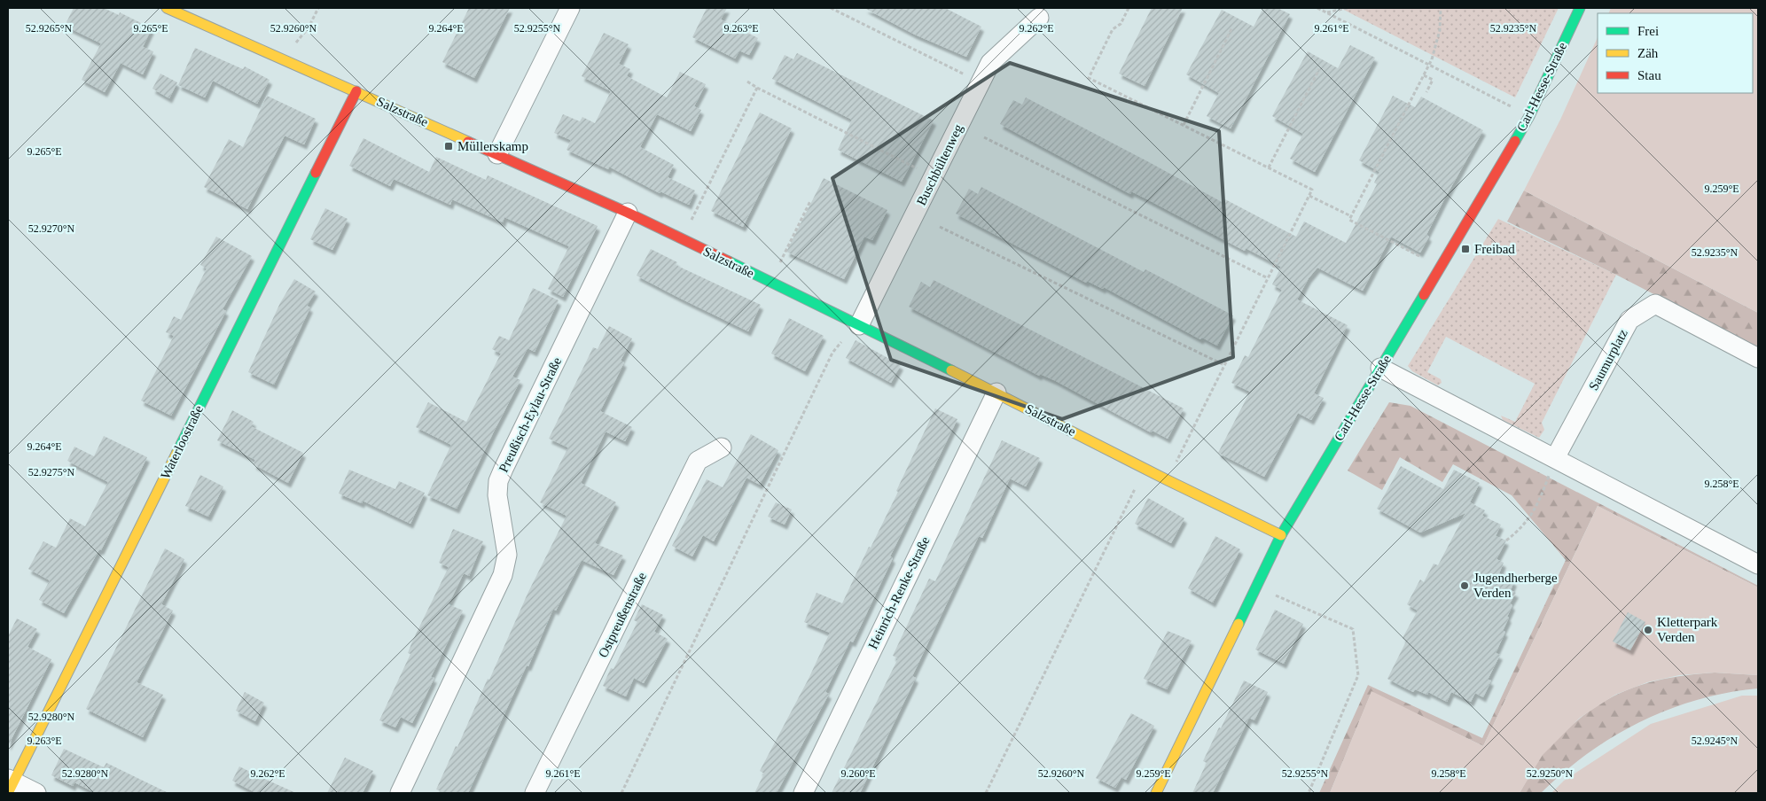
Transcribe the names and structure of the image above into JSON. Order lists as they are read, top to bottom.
{
  "streets": {
    "street": [
      "Carl-Hesse-Straße",
      "Salzstraße",
      "Buschbültenweg",
      "Saumurplatz",
      "Preußisch-Eylau-Straße",
      "Waterloostraße",
      "Heinrich-Renke-Straße",
      "Ostpreußenstraße"
    ]
  },
  "crossings": [
    ["Carl-Hesse-Straße", "Salzstraße"],
    ["Salzstraße", "Buschbültenweg"],
    ["Salzstraße", "Preußisch-Eylau-Straße"],
    ["Salzstraße", "Waterloostraße"],
    ["Salzstraße", "Heinrich-Renke-Straße"]
  ],
  "places": {
    "transit": ["Müllerskamp", "Freibad"],
    "other": ["Jugendherberge Verden", "Kletterpark Verden"]
  },
  "legend": ["Frei", "Zäh", "Stau"],
  "coordinates": [
    "52.9265°N",
    "9.265°E",
    "52.9260°N",
    "9.264°E",
    "52.9255°N",
    "9.263°E",
    "9.262°E",
    "9.261°E",
    "52.9235°N",
    "9.259°E",
    "52.9270°N",
    "52.9275°N",
    "9.258°E",
    "52.9280°N",
    "52.9245°N",
    "9.260°E",
    "52.9250°N"
  ]
}
